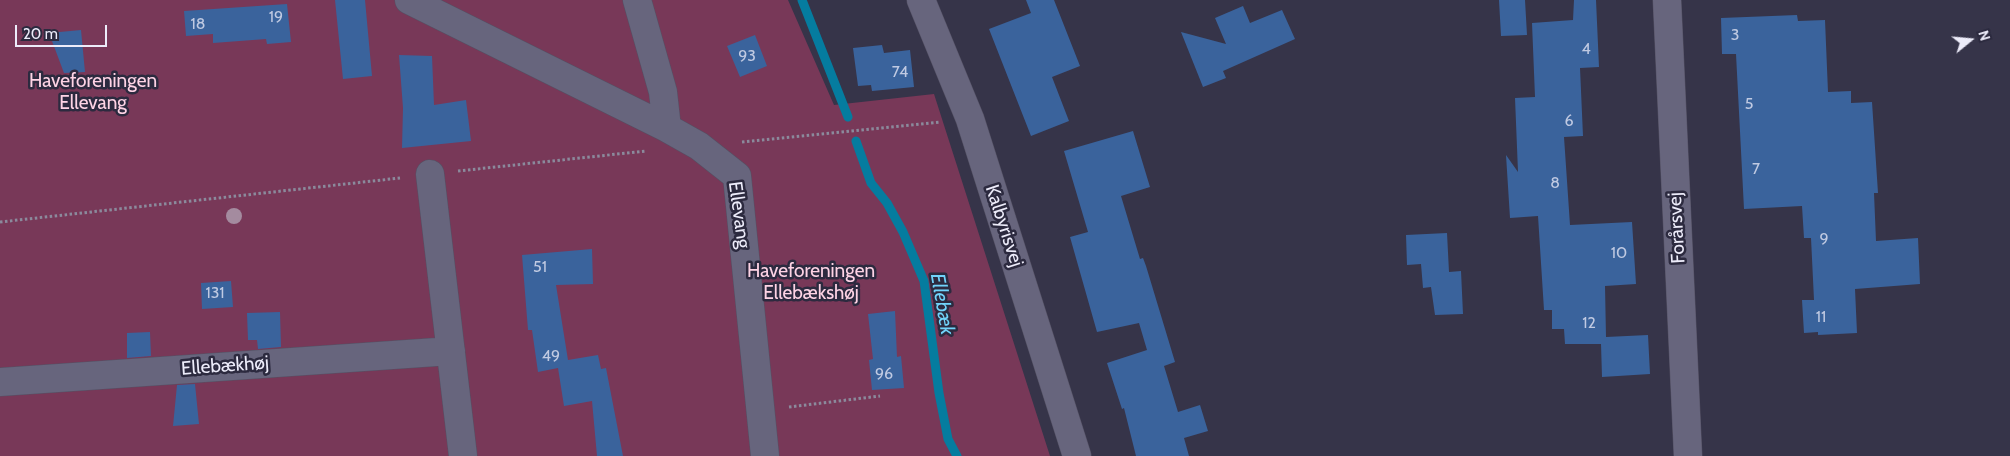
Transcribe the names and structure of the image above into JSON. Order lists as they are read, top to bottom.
{
  "streets": {
    "street": [
      "Ellevang",
      "Kalbyrisvej",
      "Forårsvej",
      "Ellebækhøj"
    ]
  },
  "water": ["Ellebæk"],
  "parks": ["Haveforeningen Ellevang", "Haveforeningen Ellebækshøj"],
  "house_numbers": [
    "19",
    "18",
    "3",
    "4",
    "93",
    "74",
    "5",
    "6",
    "7",
    "8",
    "9",
    "10",
    "51",
    "131",
    "11",
    "12",
    "49",
    "96"
  ],
  "scale_bar": "20 m",
  "north": "right"
}
